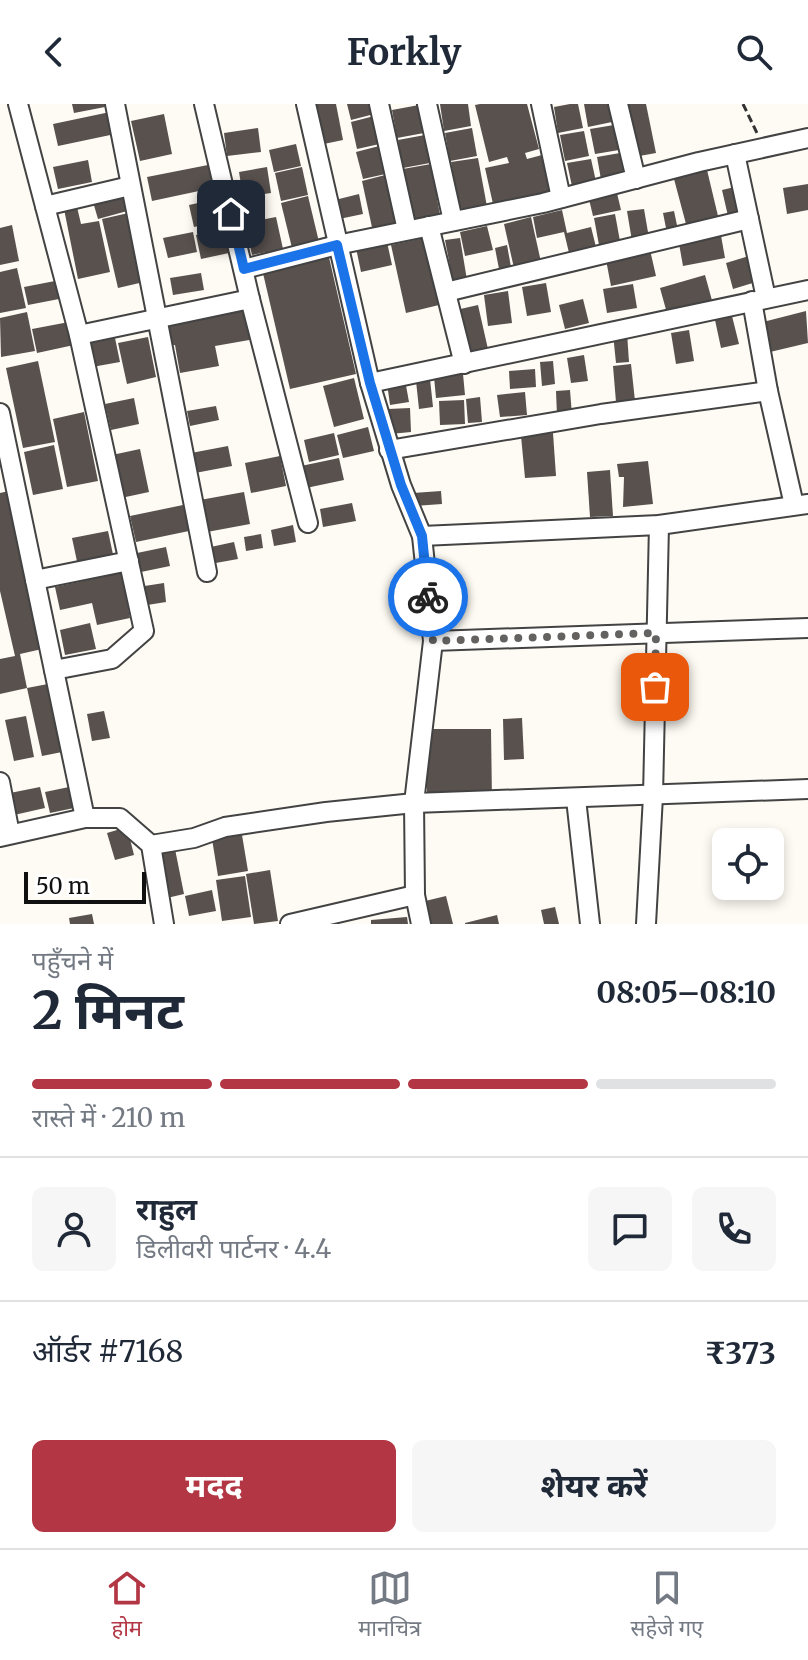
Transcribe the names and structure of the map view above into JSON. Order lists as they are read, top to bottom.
{
  "scale_bar": "50 m",
  "page": {
    "header": "Forkly",
    "scale": "50 m",
    "heading": ["2 मिनट", "पहुँचने में", "08:05–08:10"],
    "panel": [
      "राहुल",
      "डिलीवरी पार्टनर · 4.4",
      "ऑर्डर #7168",
      "₹373"
    ],
    "bar": "रास्ते में · 210 m",
    "buttons": ["मदद", "शेयर करें"],
    "tabs": ["होम", "मानचित्र", "सहेजे गए"]
  }
}
